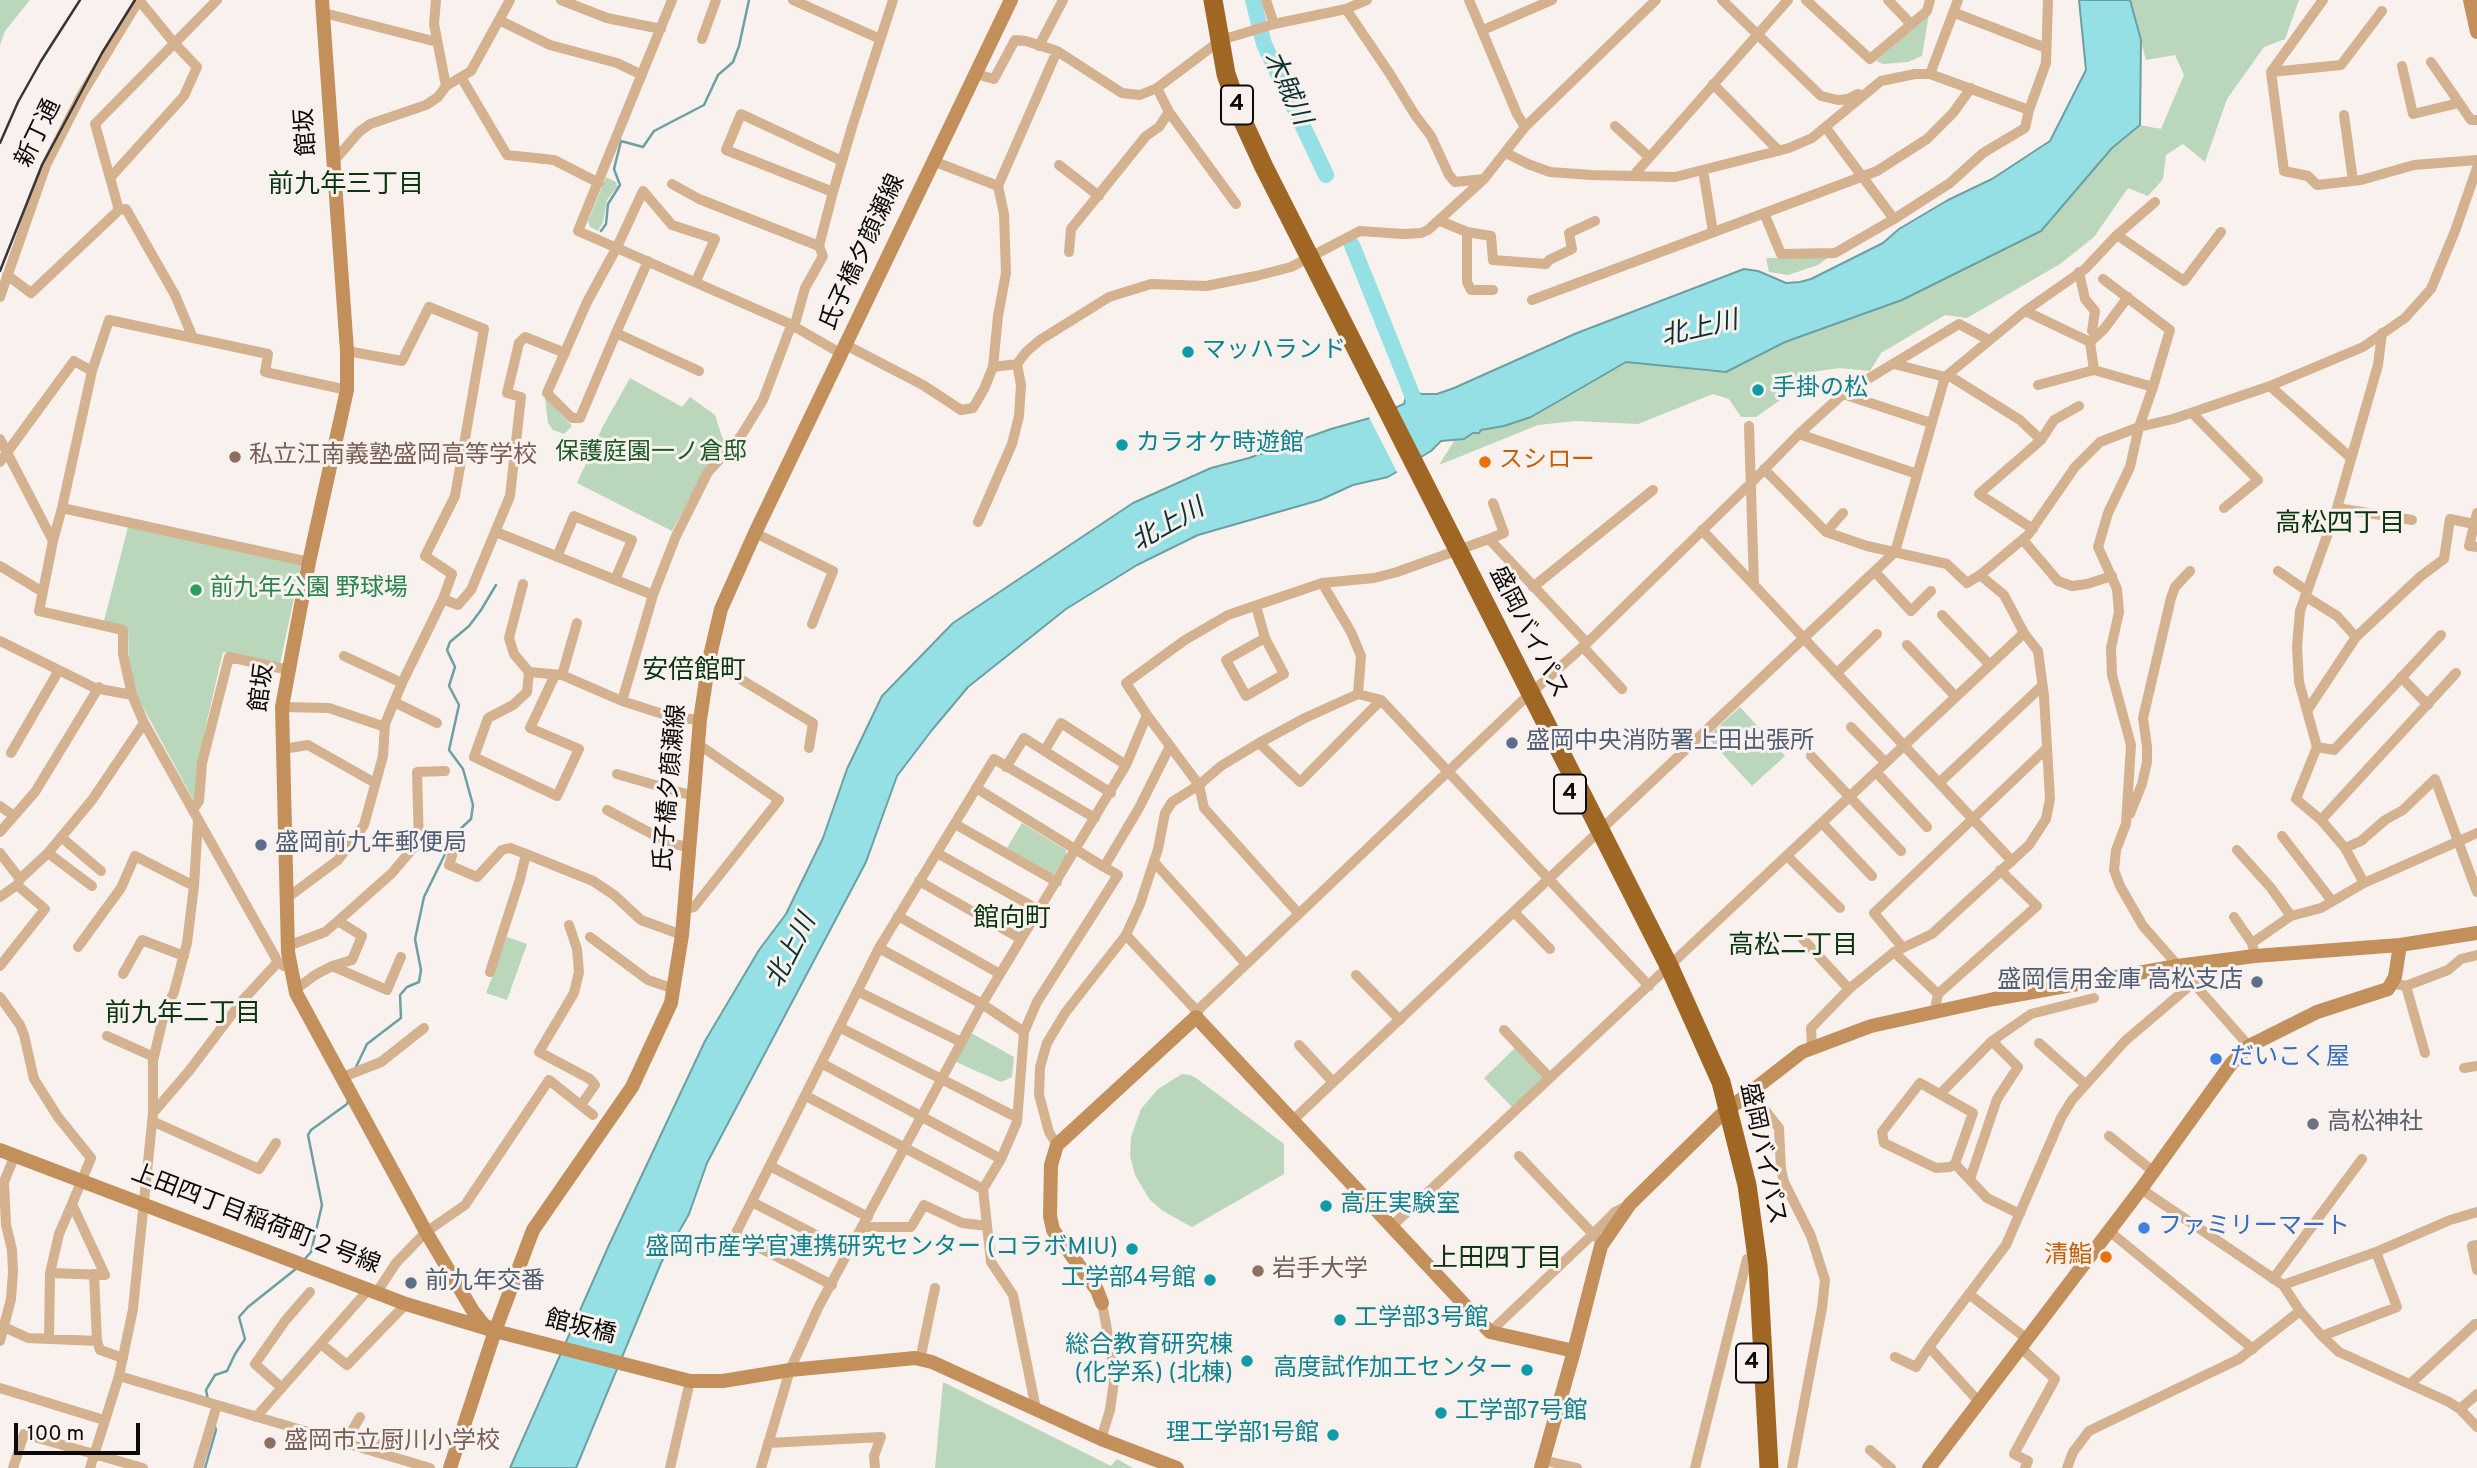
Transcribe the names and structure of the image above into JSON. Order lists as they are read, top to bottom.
{
  "streets": {
    "highway": ["4", "盛岡バイパス"],
    "street": [
      "館坂",
      "新丁通",
      "氏子橋夕顔瀬線",
      "上田四丁目稲荷町２号線",
      "館坂橋"
    ]
  },
  "crossings": [
    ["館坂", "氏子橋夕顔瀬線"],
    ["館坂", "上田四丁目稲荷町２号線"],
    ["館坂", "館坂橋"],
    ["氏子橋夕顔瀬線", "上田四丁目稲荷町２号線"],
    ["氏子橋夕顔瀬線", "館坂橋"],
    ["上田四丁目稲荷町２号線", "館坂橋"]
  ],
  "districts": [
    "前九年三丁目",
    "高松四丁目",
    "安倍館町",
    "館向町",
    "高松二丁目",
    "前九年二丁目",
    "上田四丁目"
  ],
  "water": ["木賊川", "北上川"],
  "parks": ["保護庭園一ノ倉邸"],
  "places": [
    "マッハランド",
    "手掛の松",
    "カラオケ時遊館",
    "私立江南義塾盛岡高等学校",
    "スシロー",
    "前九年公園 野球場",
    "盛岡中央消防署上田出張所",
    "盛岡前九年郵便局",
    "盛岡信用金庫 高松支店",
    "だいこく屋",
    "高松神社",
    "高圧実験室",
    "ファミリーマート",
    "盛岡市産学官連携研究センター (コラボMIU)",
    "清鮨",
    "岩手大学",
    "工学部4号館",
    "前九年交番",
    "工学部3号館",
    "総合教育研究棟 (化学系) (北棟)",
    "高度試作加工センター",
    "工学部7号館",
    "理工学部1号館",
    "盛岡市立厨川小学校"
  ],
  "scale_bar": "100 m"
}
